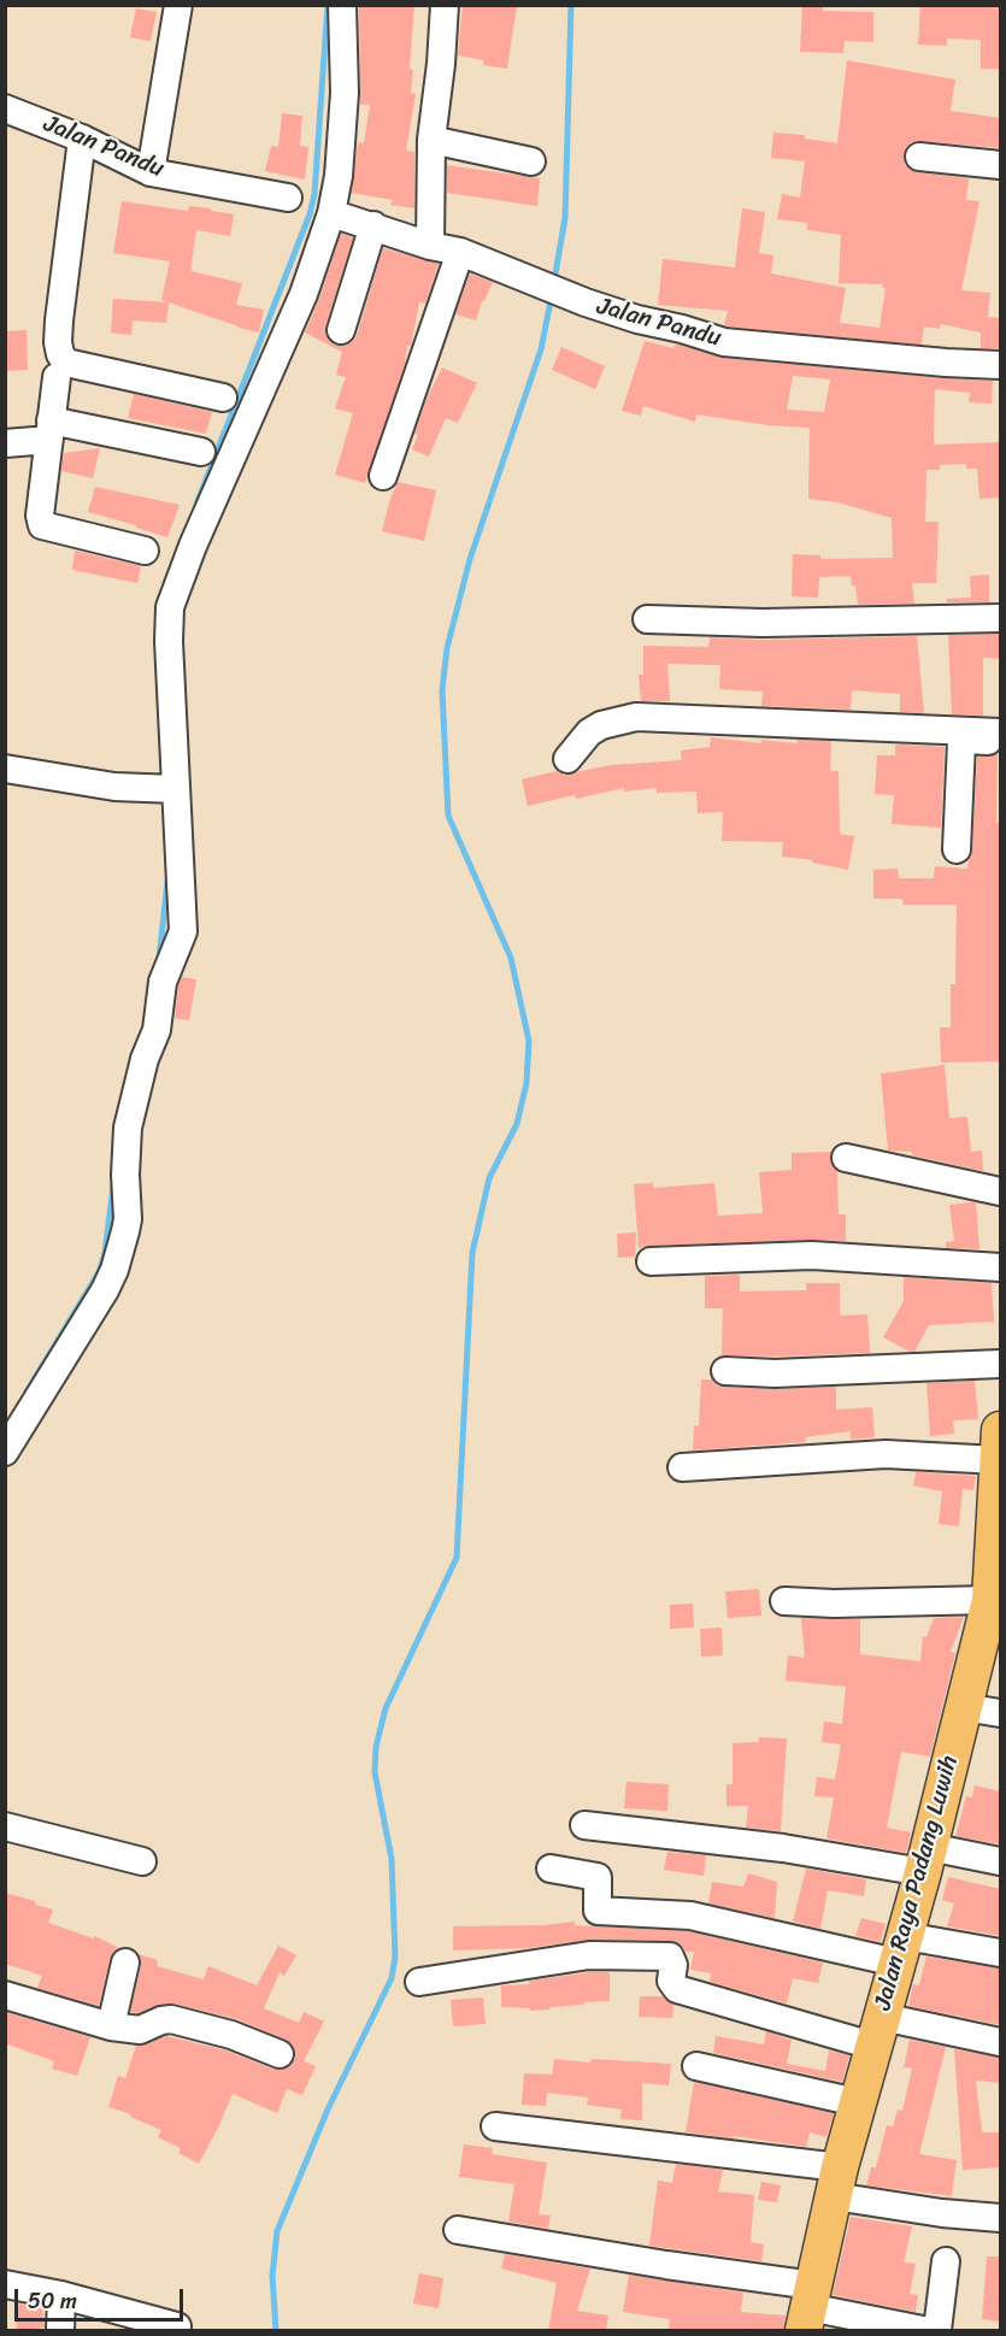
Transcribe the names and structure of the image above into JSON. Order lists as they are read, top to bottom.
{
  "streets": {
    "main road": ["Jalan Raya Padang Luwih"],
    "street": ["Jalan Pandu"]
  },
  "scale_bar": "50 m"
}
